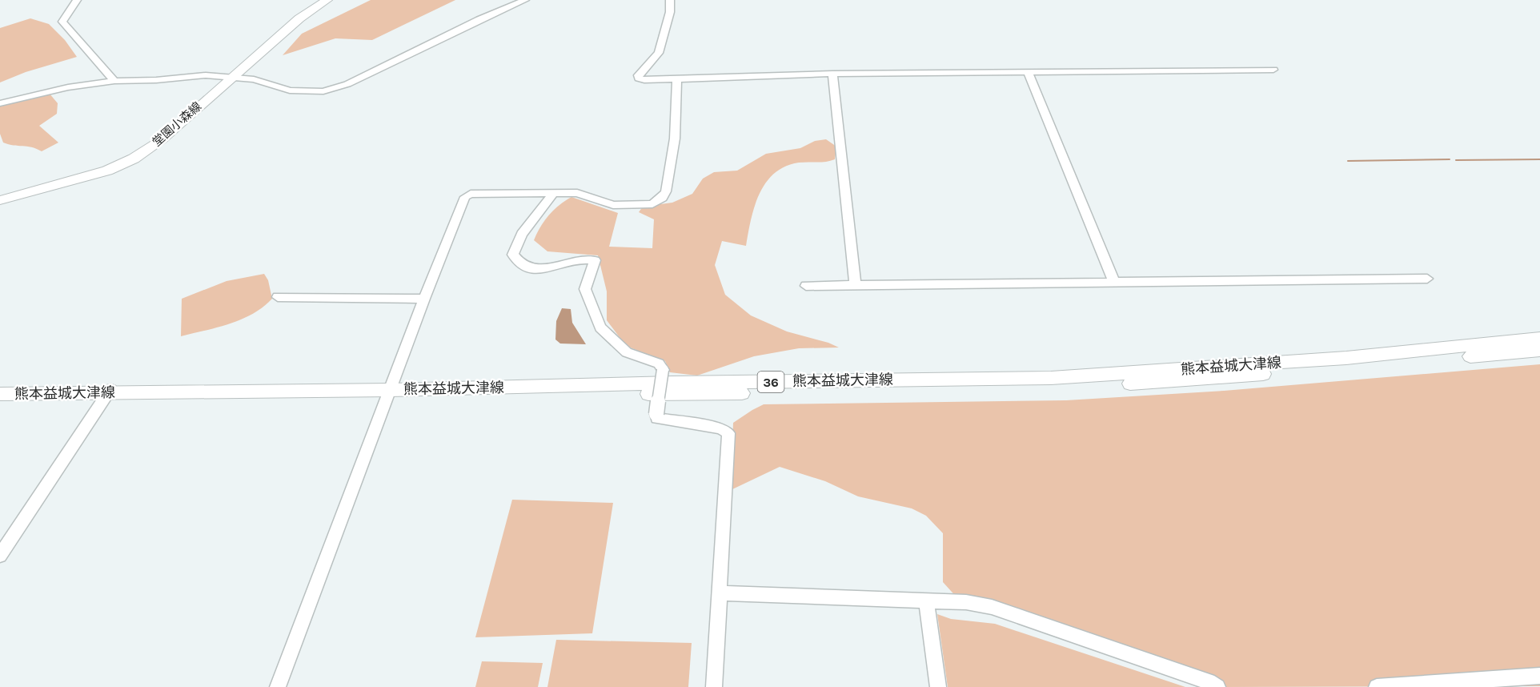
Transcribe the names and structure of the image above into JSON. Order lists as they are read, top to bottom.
{
  "streets": {
    "main road": ["堂園小森線", "熊本益城大津線", "36"]
  }
}
